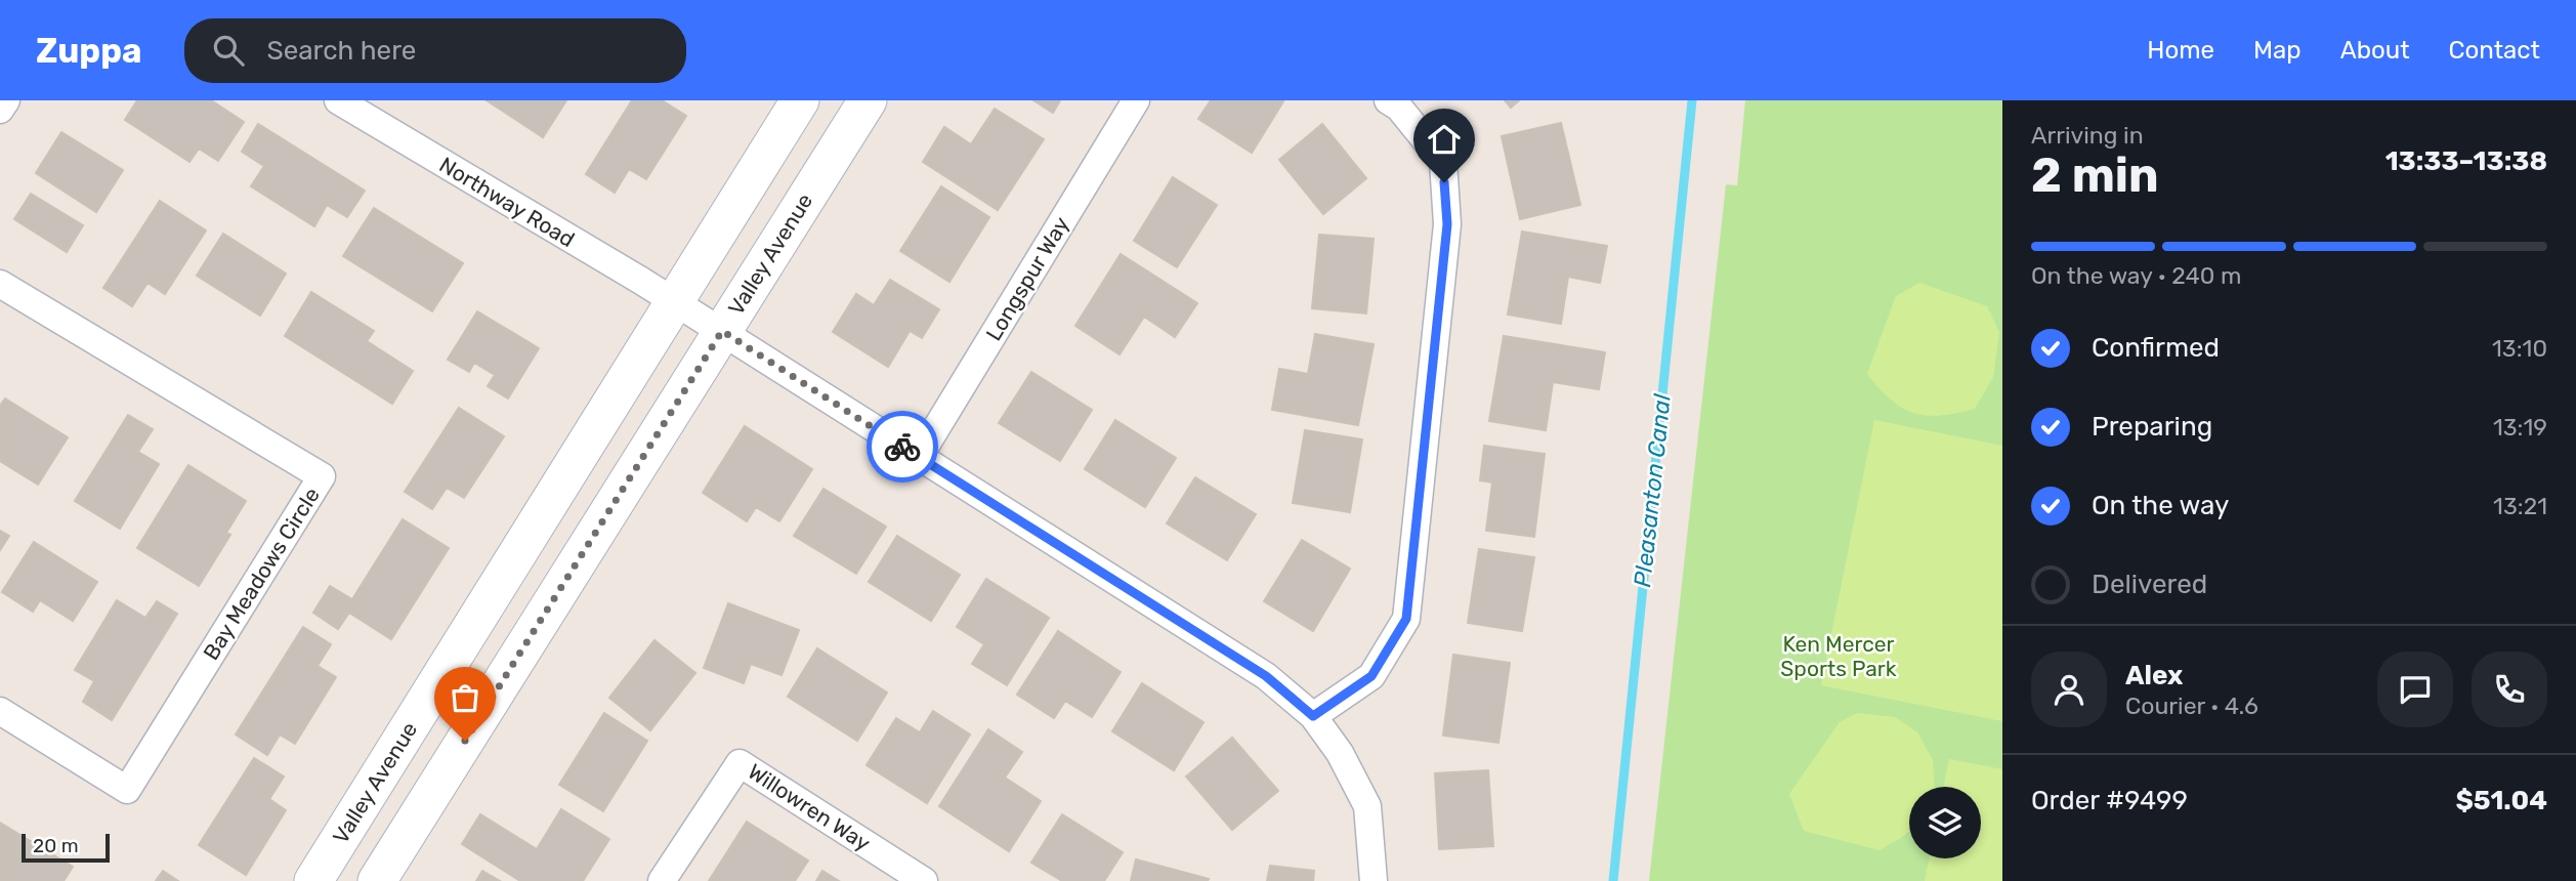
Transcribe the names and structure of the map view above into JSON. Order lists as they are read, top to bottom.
{
  "streets": {
    "main road": ["Valley Avenue"],
    "street": [
      "Northway Road",
      "Longspur Way",
      "Bay Meadows Circle",
      "Willowren Way"
    ]
  },
  "crossings": [
    ["Northway Road", "Valley Avenue"],
    ["Northway Road", "Longspur Way"]
  ],
  "water": ["Pleasanton Canal"],
  "parks": ["Ken Mercer Sports Park"],
  "scale_bar": "20 m",
  "page": {
    "header": "Zuppa",
    "search": "Search here",
    "nav": [
      "Home",
      "Map",
      "About",
      "Contact"
    ],
    "heading": ["2 min", "Arriving in", "13:33–13:38"],
    "panel": [
      "Alex",
      "Courier · 4.6",
      "Order #9499",
      "$51.04"
    ],
    "bar": "On the way · 240 m",
    "list": [
      ["Confirmed", "13:10"],
      ["Preparing", "13:19"],
      ["On the way", "13:21"],
      "Delivered"
    ],
    "scale": "20 m"
  }
}
